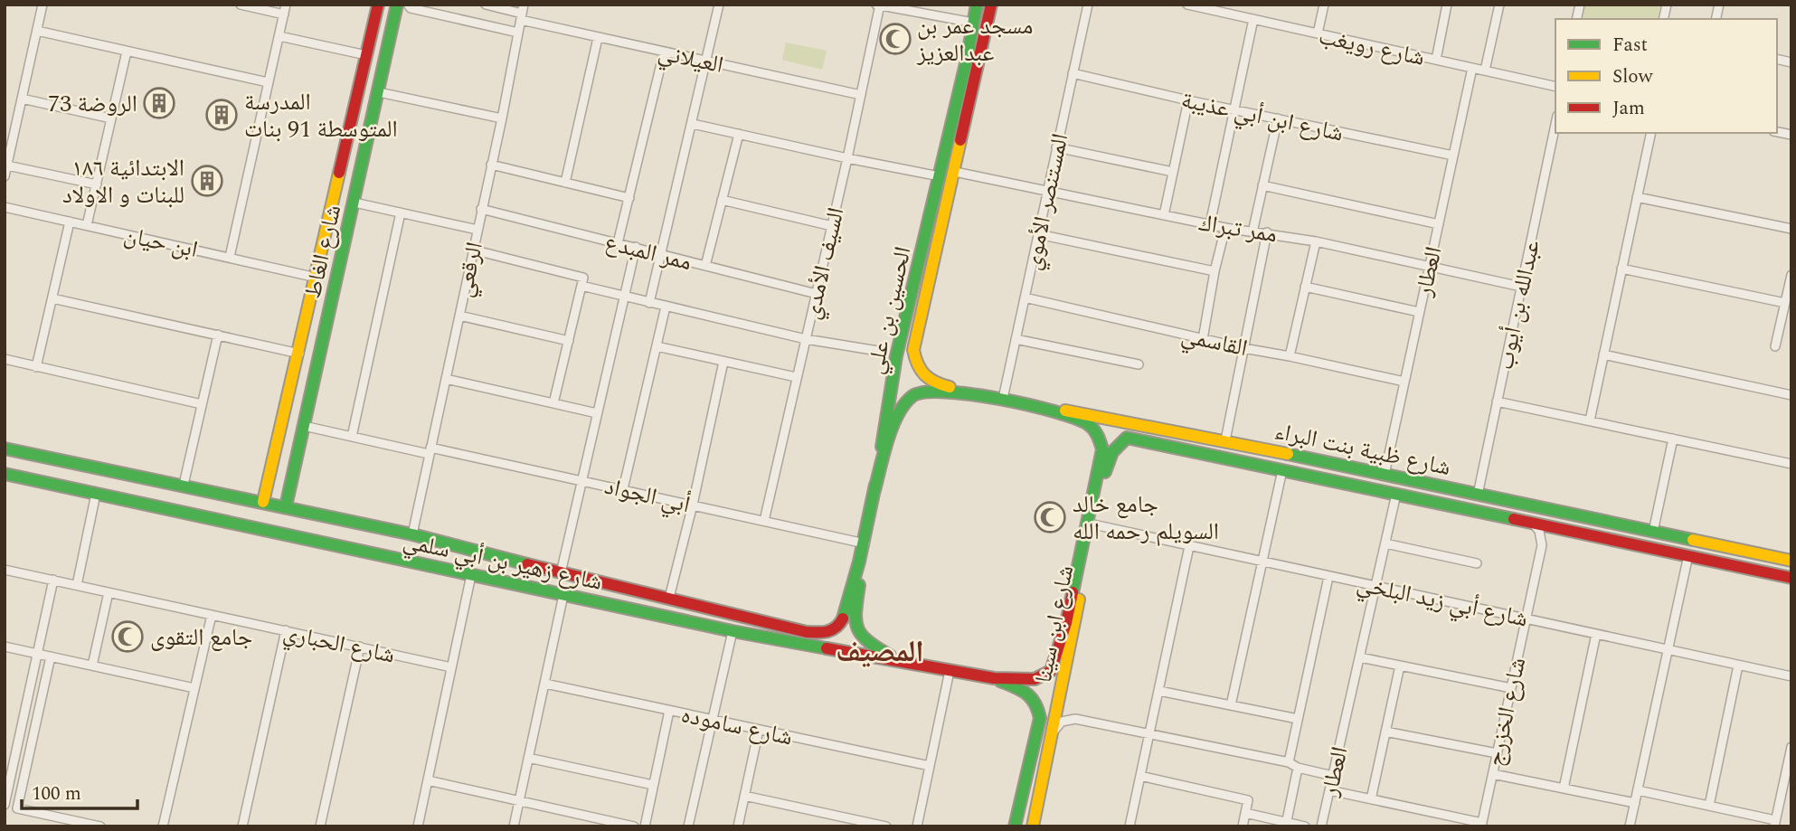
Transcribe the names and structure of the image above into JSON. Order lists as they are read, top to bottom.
{
  "streets": {
    "street": [
      "شارع رويغب",
      "العيلاني",
      "شارع ابن أبي عذيبة",
      "المستنصر الأموي",
      "ممر تبراك",
      "ابن حيان",
      "شارع الغاط",
      "ممر المبدع",
      "السيف الأمدي",
      "الرقعي",
      "العطار",
      "عبدالله بن أيوب",
      "الحسين بن علي",
      "القاسمي",
      "شارع ظبية بنت البراء",
      "أبي الجواد",
      "شارع زهير بن أبي سلمي",
      "شارع أبي زيد البلخي",
      "شارع ابن سينا",
      "شارع الحباري",
      "شارع الخزرج",
      "شارع ساموده"
    ]
  },
  "crossings": [
    ["شارع رويغب", "العطار"],
    ["العيلاني", "السيف الأمدي"],
    ["العيلاني", "الرقعي"],
    ["شارع ابن أبي عذيبة", "المستنصر الأموي"],
    ["شارع ابن أبي عذيبة", "العطار"],
    ["المستنصر الأموي", "ممر تبراك"],
    ["المستنصر الأموي", "القاسمي"],
    ["المستنصر الأموي", "شارع ظبية بنت البراء"],
    ["ممر تبراك", "العطار"],
    ["ممر تبراك", "عبدالله بن أيوب"],
    ["ممر تبراك", "الحسين بن علي"],
    ["ابن حيان", "شارع الغاط"],
    ["شارع الغاط", "أبي الجواد"],
    ["شارع الغاط", "شارع زهير بن أبي سلمي"],
    ["ممر المبدع", "السيف الأمدي"],
    ["ممر المبدع", "الرقعي"],
    ["السيف الأمدي", "أبي الجواد"],
    ["الرقعي", "أبي الجواد"],
    ["الرقعي", "شارع زهير بن أبي سلمي"],
    ["العطار", "القاسمي"],
    ["العطار", "شارع ظبية بنت البراء"],
    ["العطار", "شارع أبي زيد البلخي"],
    ["عبدالله بن أيوب", "شارع ظبية بنت البراء"],
    ["الحسين بن علي", "شارع ظبية بنت البراء"],
    ["الحسين بن علي", "أبي الجواد"],
    ["الحسين بن علي", "شارع زهير بن أبي سلمي"],
    ["شارع ظبية بنت البراء", "شارع ابن سينا"],
    ["شارع زهير بن أبي سلمي", "شارع ابن سينا"],
    ["شارع أبي زيد البلخي", "شارع ابن سينا"],
    ["شارع أبي زيد البلخي", "شارع الخزرج"]
  ],
  "districts": ["المصيف"],
  "places": {
    "mosque": ["مسجد عمر بن عبدالعزيز", "جامع خالد السويلم رحمه الله", "جامع التقوى"],
    "building": ["الروضة 73", "المدرسة المتوسطة 91 بنات", "الابتدائية ١٨٦ للبنات و الاولاد"]
  },
  "legend": ["Fast", "Slow", "Jam"],
  "scale_bar": "100 m"
}
